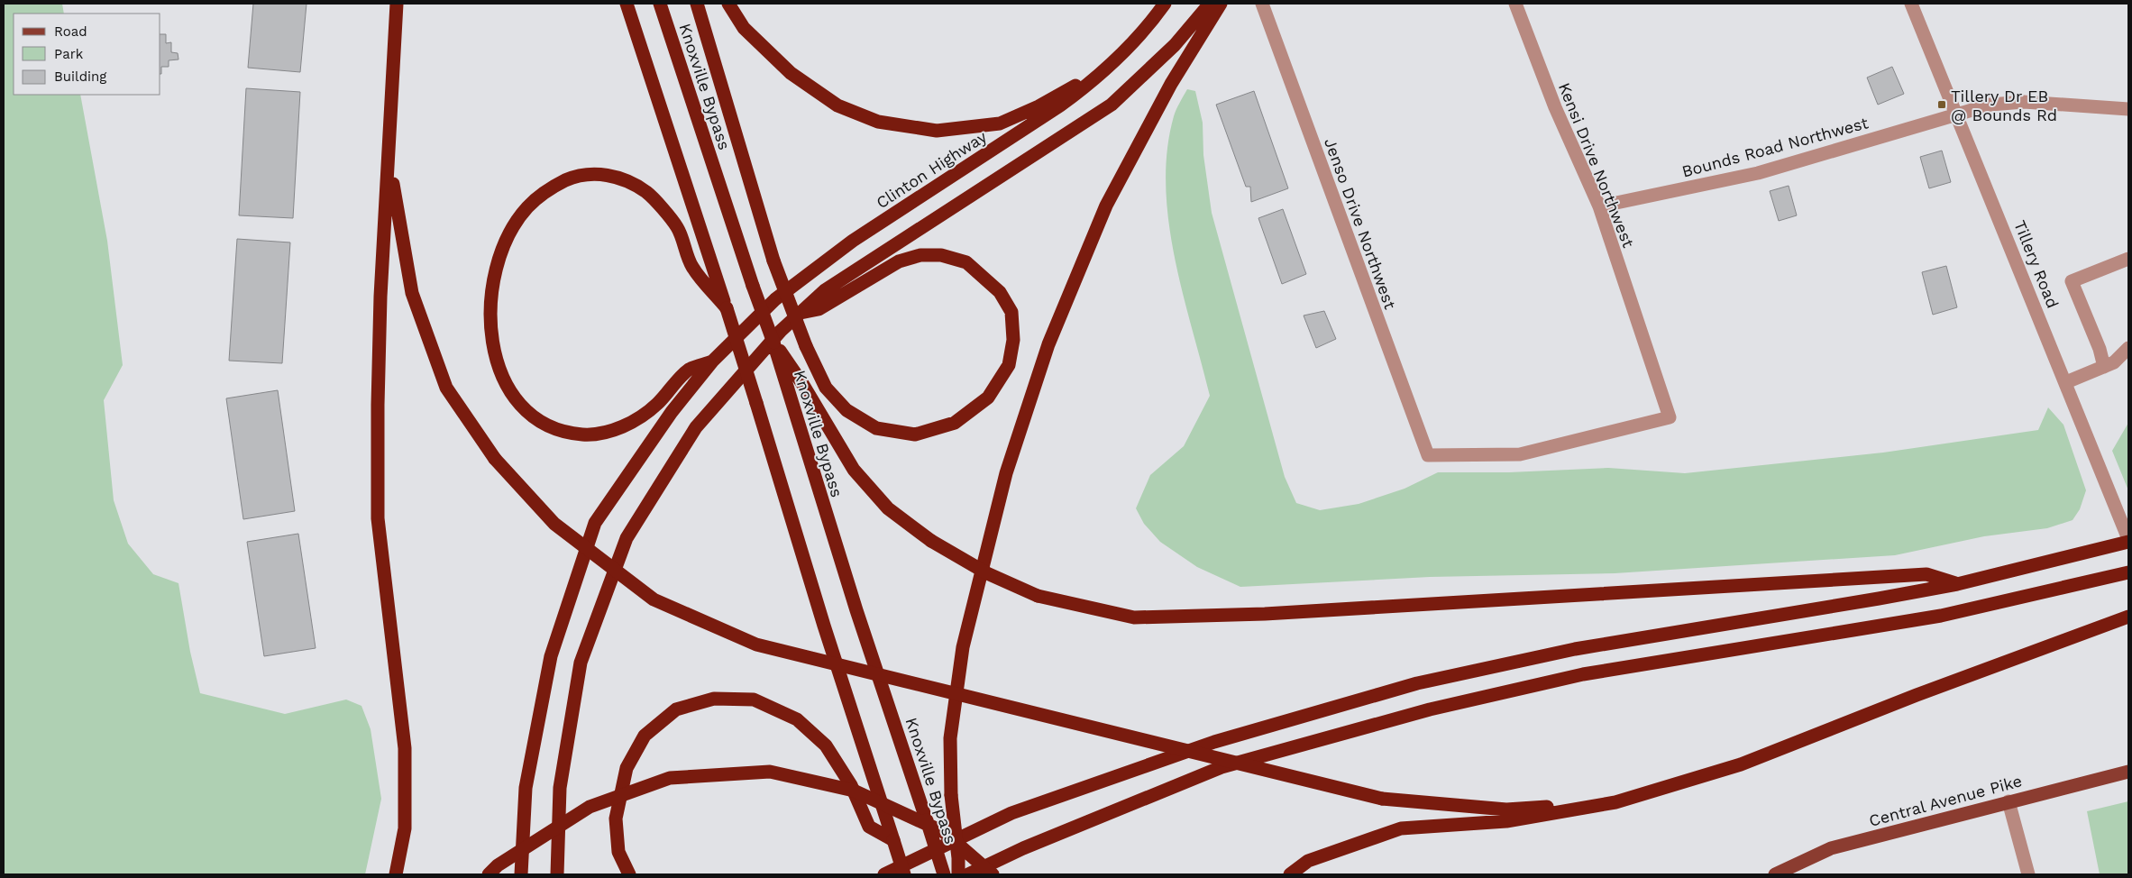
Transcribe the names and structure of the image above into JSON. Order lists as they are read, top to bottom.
{
  "streets": {
    "highway": ["Knoxville Bypass", "Clinton Highway"],
    "main road": ["Central Avenue Pike"],
    "street": [
      "Bounds Road Northwest",
      "Kensi Drive Northwest",
      "Jenso Drive Northwest",
      "Tillery Road"
    ]
  },
  "crossings": [
    ["Bounds Road Northwest", "Kensi Drive Northwest"],
    ["Bounds Road Northwest", "Tillery Road"],
    ["Kensi Drive Northwest", "Jenso Drive Northwest"]
  ],
  "places": {
    "transit": ["Tillery Dr EB @ Bounds Rd"]
  },
  "legend": ["Road", "Park", "Building"]
}
